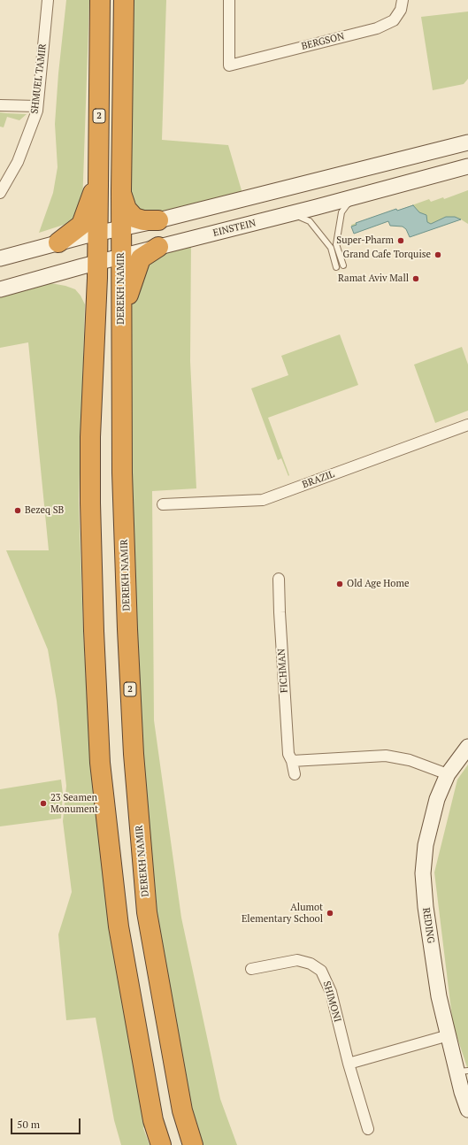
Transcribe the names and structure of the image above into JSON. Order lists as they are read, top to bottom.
{
  "streets": {
    "highway": ["2", "DEREKH NAMIR"],
    "street": [
      "BERGSON",
      "SHMUEL TAMIR",
      "EINSTEIN",
      "BRAZIL",
      "FICHMAN",
      "REDING",
      "SHIMONI"
    ]
  },
  "crossings": [
    ["2", "EINSTEIN"],
    ["EINSTEIN", "DEREKH NAMIR"]
  ],
  "places": [
    "Super-Pharm",
    "Grand Cafe Torquise",
    "Ramat Aviv Mall",
    "Bezeq SB",
    "Old Age Home",
    "23 Seamen Monument",
    "Alumot Elementary School"
  ],
  "scale_bar": "50 m"
}
